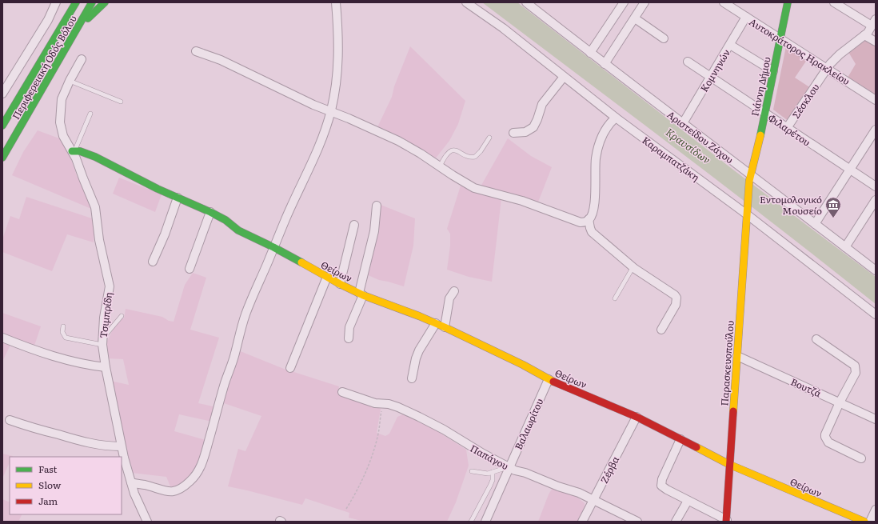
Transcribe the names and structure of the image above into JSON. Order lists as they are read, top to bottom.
{
  "streets": {
    "street": [
      "Αυτοκράτορος Ηρακλείου",
      "Περιφερειακή Οδός Βόλου",
      "Κομνηνών",
      "Γιάννη Δήμου",
      "Σέσκλου",
      "Φιλαρέτου",
      "Αριστείδου Ζάχου",
      "Καραμπατζάκη",
      "Θείρων",
      "Τσιμπρίδη",
      "Παρασκευοπούλου",
      "Βουτζά",
      "Βαλαωρίτου",
      "Παπάγου",
      "Ζέρβα"
    ]
  },
  "crossings": [
    ["Αυτοκράτορος Ηρακλείου", "Κομνηνών"],
    ["Αυτοκράτορος Ηρακλείου", "Γιάννη Δήμου"],
    ["Αυτοκράτορος Ηρακλείου", "Σέσκλου"],
    ["Κομνηνών", "Φιλαρέτου"],
    ["Κομνηνών", "Αριστείδου Ζάχου"],
    ["Γιάννη Δήμου", "Φιλαρέτου"],
    ["Γιάννη Δήμου", "Αριστείδου Ζάχου"],
    ["Γιάννη Δήμου", "Καραμπατζάκη"],
    ["Γιάννη Δήμου", "Παρασκευοπούλου"],
    ["Σέσκλου", "Φιλαρέτου"],
    ["Καραμπατζάκη", "Παρασκευοπούλου"],
    ["Θείρων", "Τσιμπρίδη"],
    ["Θείρων", "Παρασκευοπούλου"],
    ["Θείρων", "Βαλαωρίτου"],
    ["Θείρων", "Ζέρβα"],
    ["Παρασκευοπούλου", "Βουτζά"],
    ["Βαλαωρίτου", "Παπάγου"],
    ["Παπάγου", "Ζέρβα"]
  ],
  "water": ["Κραυσίδων"],
  "places": {
    "museum": ["Εντομολογικό Mουσείο"]
  },
  "legend": ["Fast", "Slow", "Jam"]
}
